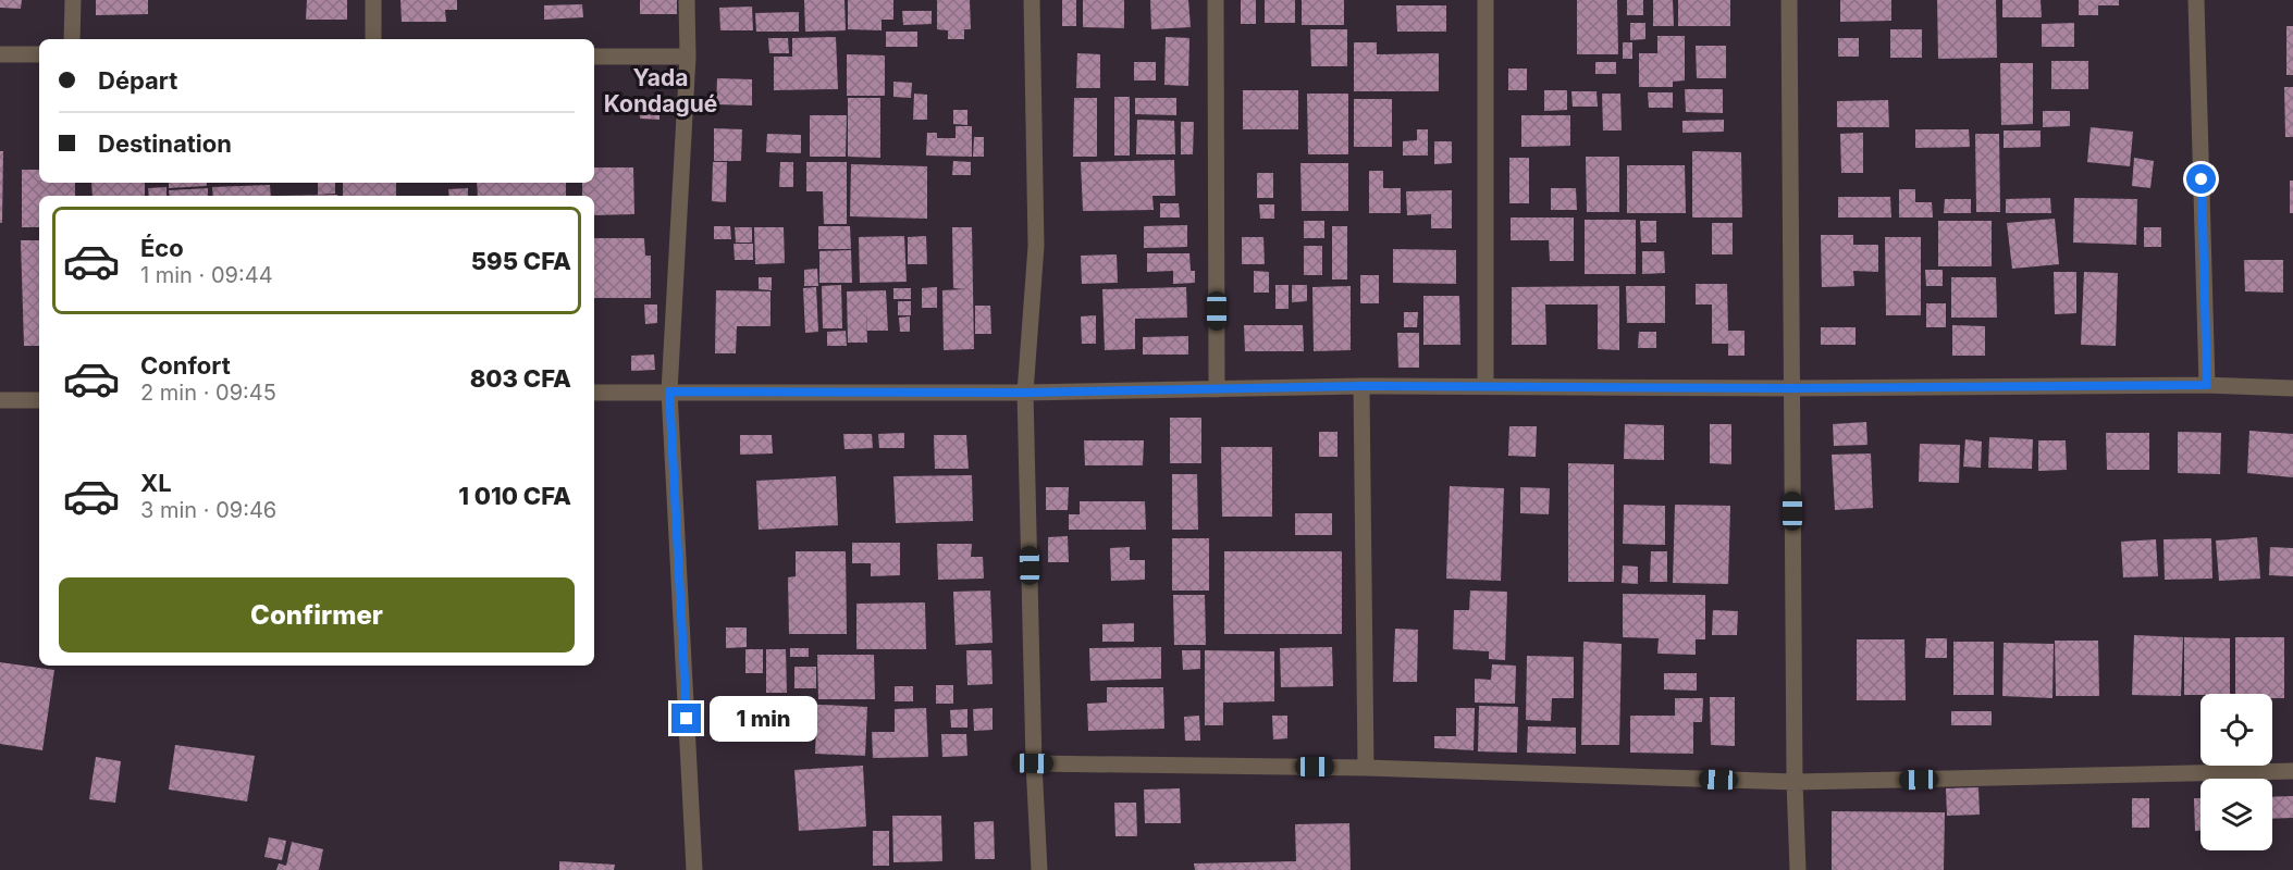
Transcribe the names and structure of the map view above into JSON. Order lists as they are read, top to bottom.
{
  "districts": ["Yada Kondagué"],
  "page": {
    "banner": ["Départ", "Destination"],
    "list": [
      {
        "name": "Éco",
        "note": "1 min · 09:44",
        "value": "595 CFA"
      },
      {
        "name": "Confort",
        "note": "2 min · 09:45",
        "value": "803 CFA"
      },
      {
        "name": "XL",
        "note": "3 min · 09:46",
        "value": "1 010 CFA"
      }
    ],
    "buttons": "Confirmer",
    "bubble": "1 min"
  }
}
